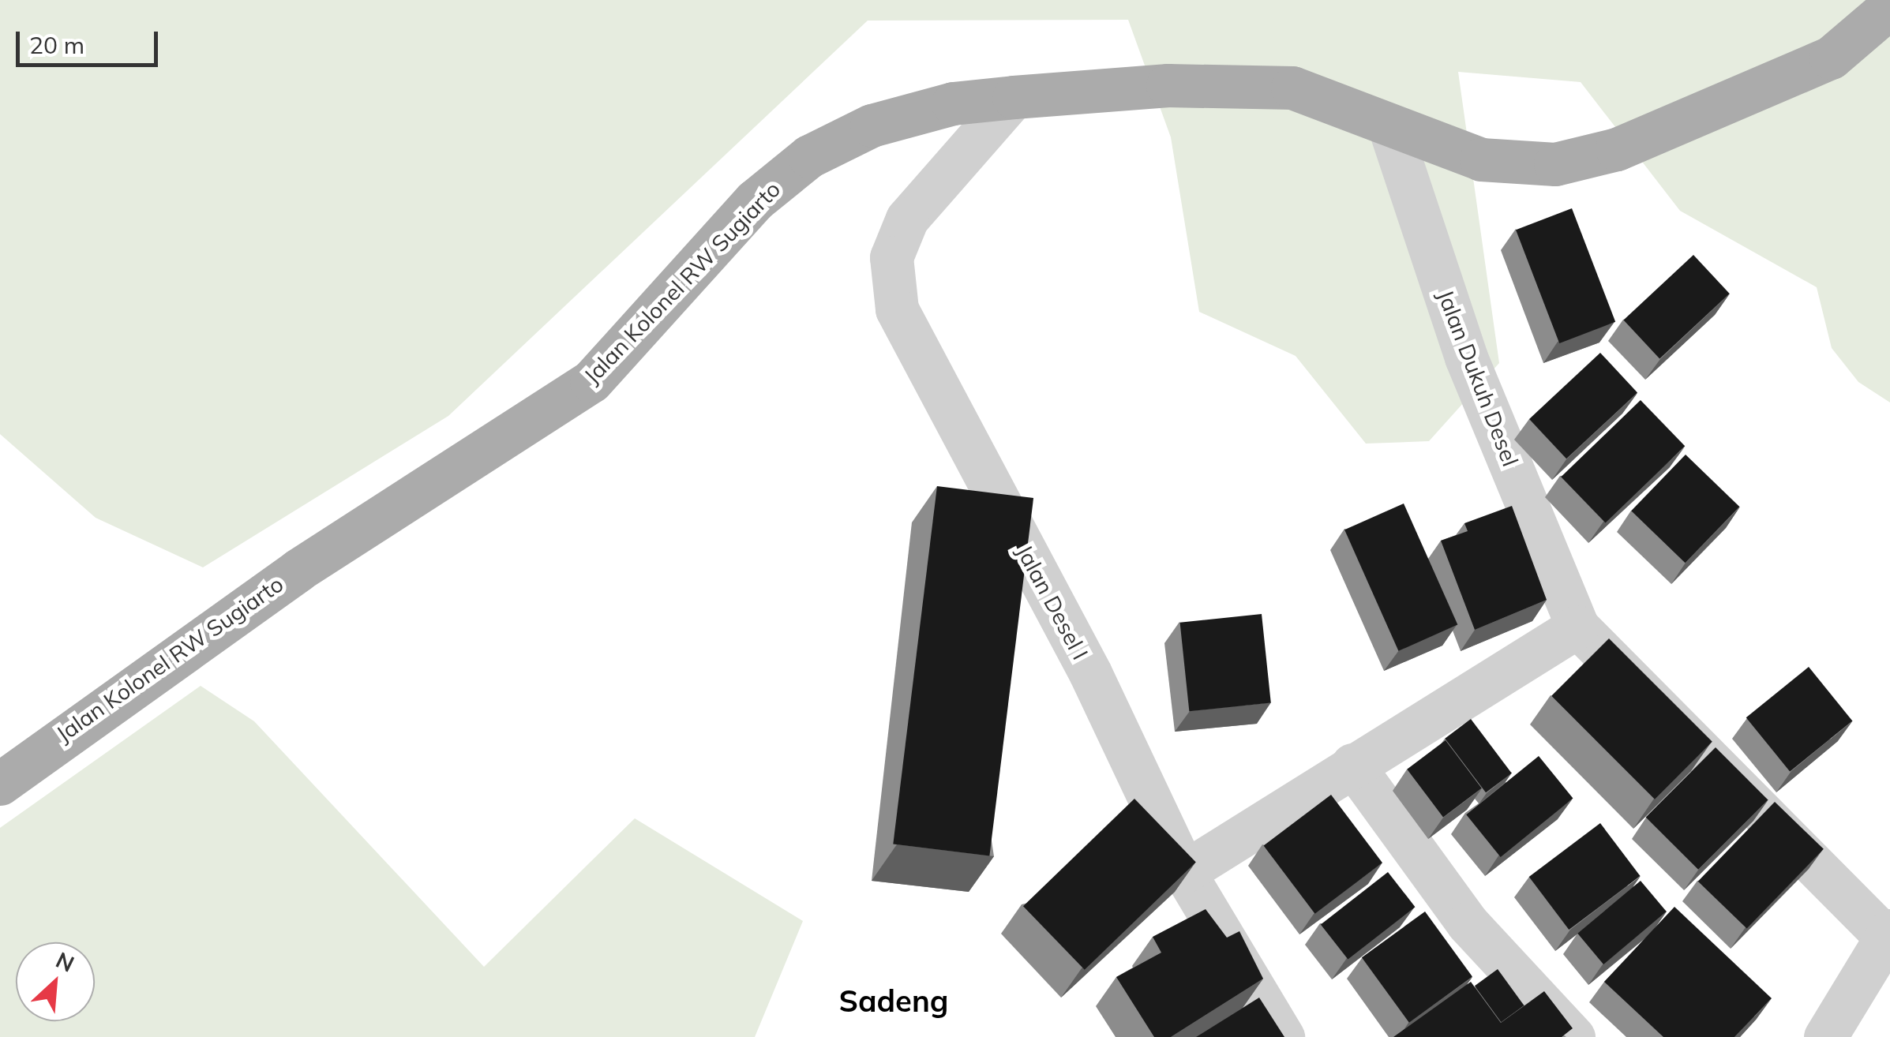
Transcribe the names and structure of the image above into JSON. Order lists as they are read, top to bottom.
{
  "streets": {
    "main road": ["Jalan Kolonel RW Sugiarto"],
    "street": ["Jalan Dukuh Desel", "Jalan Desel I"]
  },
  "crossings": [
    ["Jalan Kolonel RW Sugiarto", "Jalan Dukuh Desel"],
    ["Jalan Kolonel RW Sugiarto", "Jalan Desel I"]
  ],
  "districts": ["Sadeng"],
  "scale_bar": "20 m",
  "north": "top right"
}
